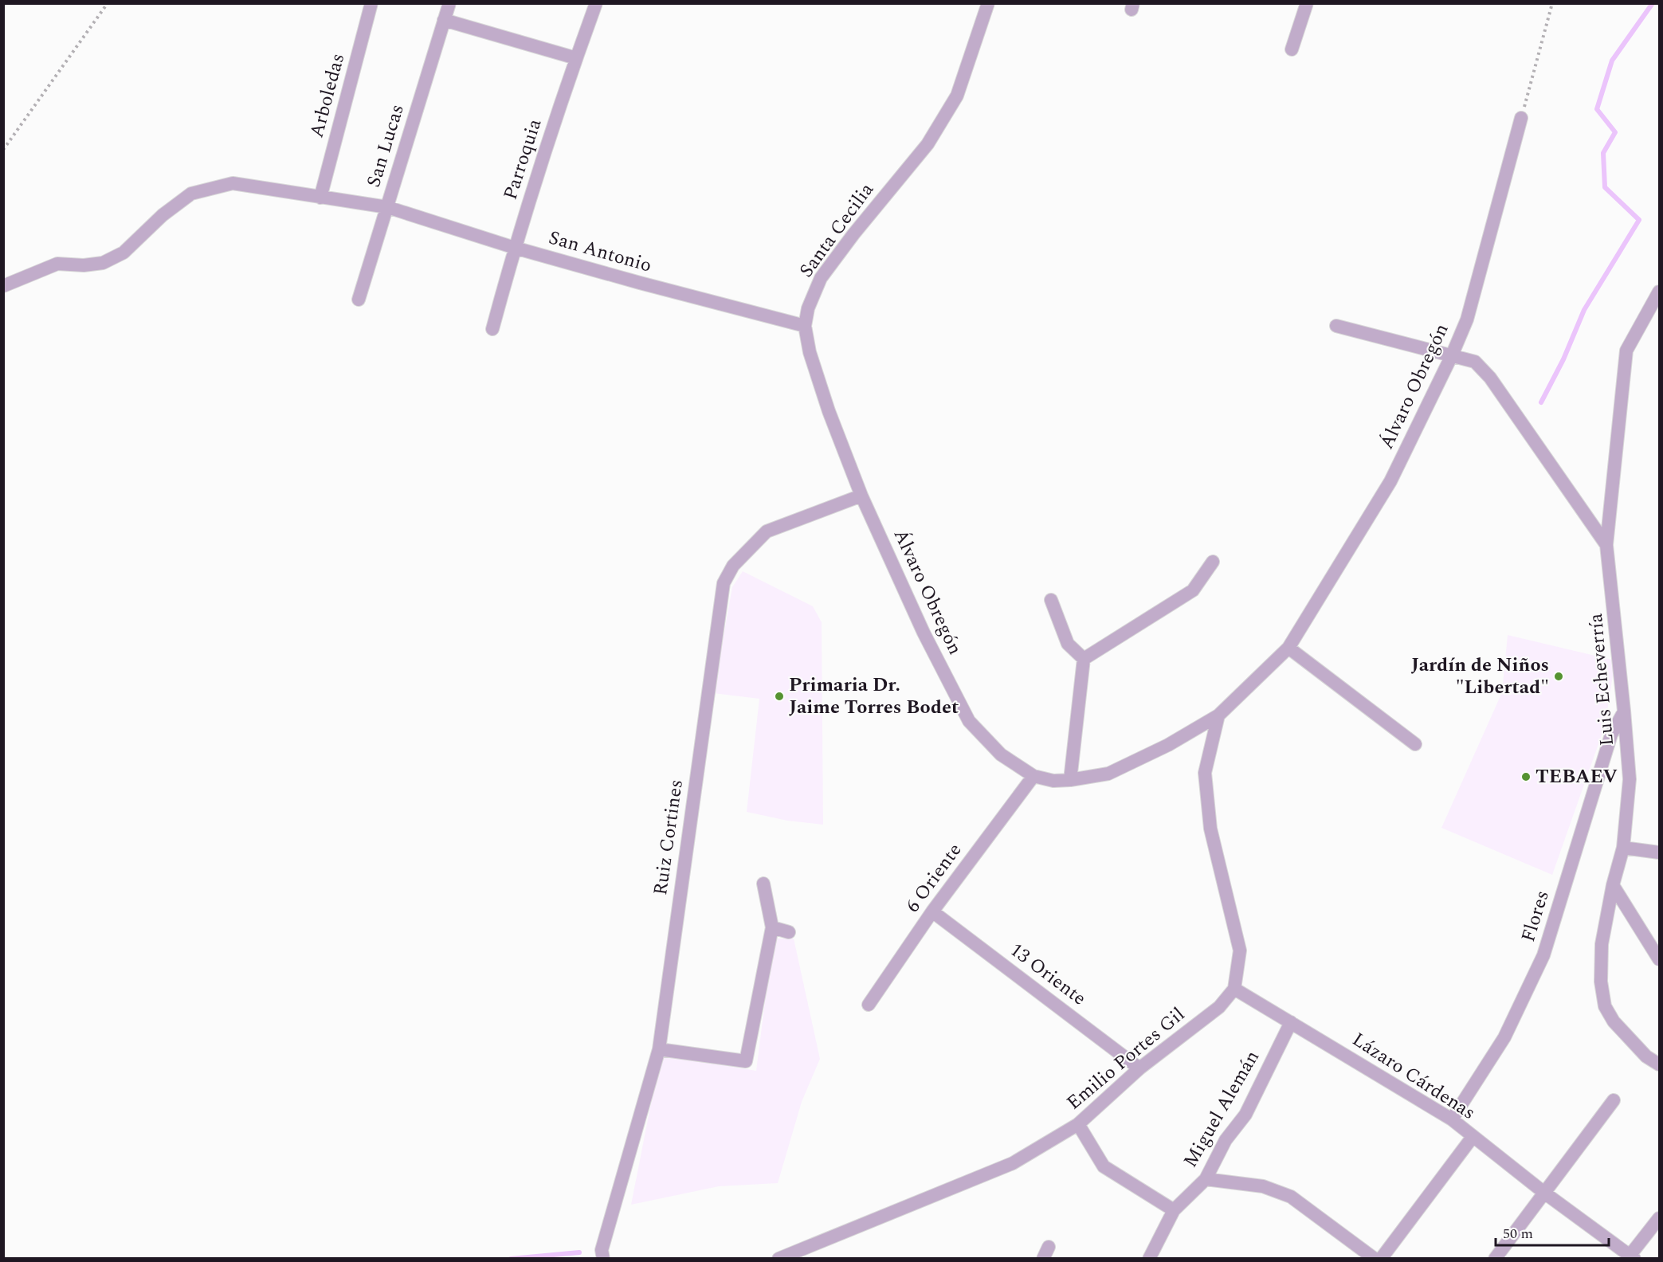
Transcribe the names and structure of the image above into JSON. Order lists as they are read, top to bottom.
{
  "streets": {
    "street": [
      "Arboledas",
      "San Lucas",
      "Parroquia",
      "Santa Cecilia",
      "San Antonio",
      "Álvaro Obregón",
      "Luis Echeverría",
      "Ruiz Cortines",
      "6 Oriente",
      "Flores",
      "13 Oriente",
      "Emilio Portes Gil",
      "Lázaro Cárdenas",
      "Miguel Alemán"
    ]
  },
  "crossings": [
    ["Arboledas", "San Antonio"],
    ["San Lucas", "San Antonio"],
    ["Parroquia", "San Antonio"],
    ["Santa Cecilia", "San Antonio"],
    ["Santa Cecilia", "Álvaro Obregón"],
    ["Santa Cecilia", "Ruiz Cortines"],
    ["Álvaro Obregón", "Luis Echeverría"],
    ["Álvaro Obregón", "Ruiz Cortines"],
    ["Álvaro Obregón", "6 Oriente"],
    ["Luis Echeverría", "Flores"],
    ["6 Oriente", "13 Oriente"],
    ["Flores", "Lázaro Cárdenas"],
    ["13 Oriente", "Emilio Portes Gil"],
    ["Emilio Portes Gil", "Lázaro Cárdenas"],
    ["Lázaro Cárdenas", "Miguel Alemán"]
  ],
  "places": ["Jardín de Niños \"Libertad\"", "Primaria Dr. Jaime Torres Bodet", "TEBAEV"],
  "scale_bar": "50 m"
}
